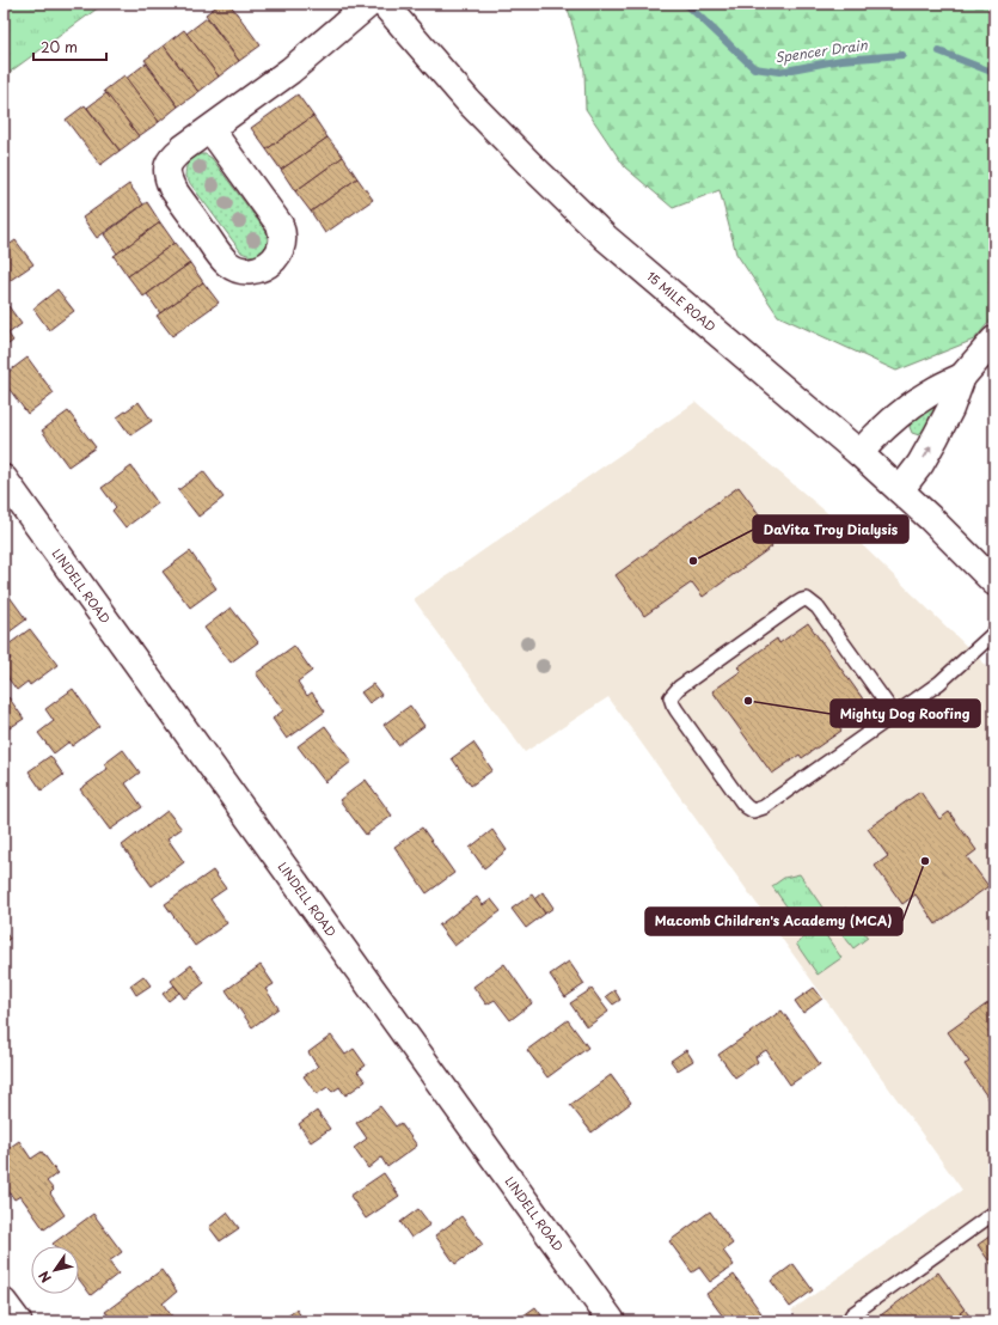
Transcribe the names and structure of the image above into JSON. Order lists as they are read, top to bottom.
{
  "streets": {
    "street": ["15 MILE ROAD", "LINDELL ROAD"]
  },
  "water": ["Spencer Drain"],
  "places": ["DaVita Troy Dialysis", "Mighty Dog Roofing", "Macomb Children's Academy (MCA)"],
  "scale_bar": "20 m",
  "north": "bottom left"
}
